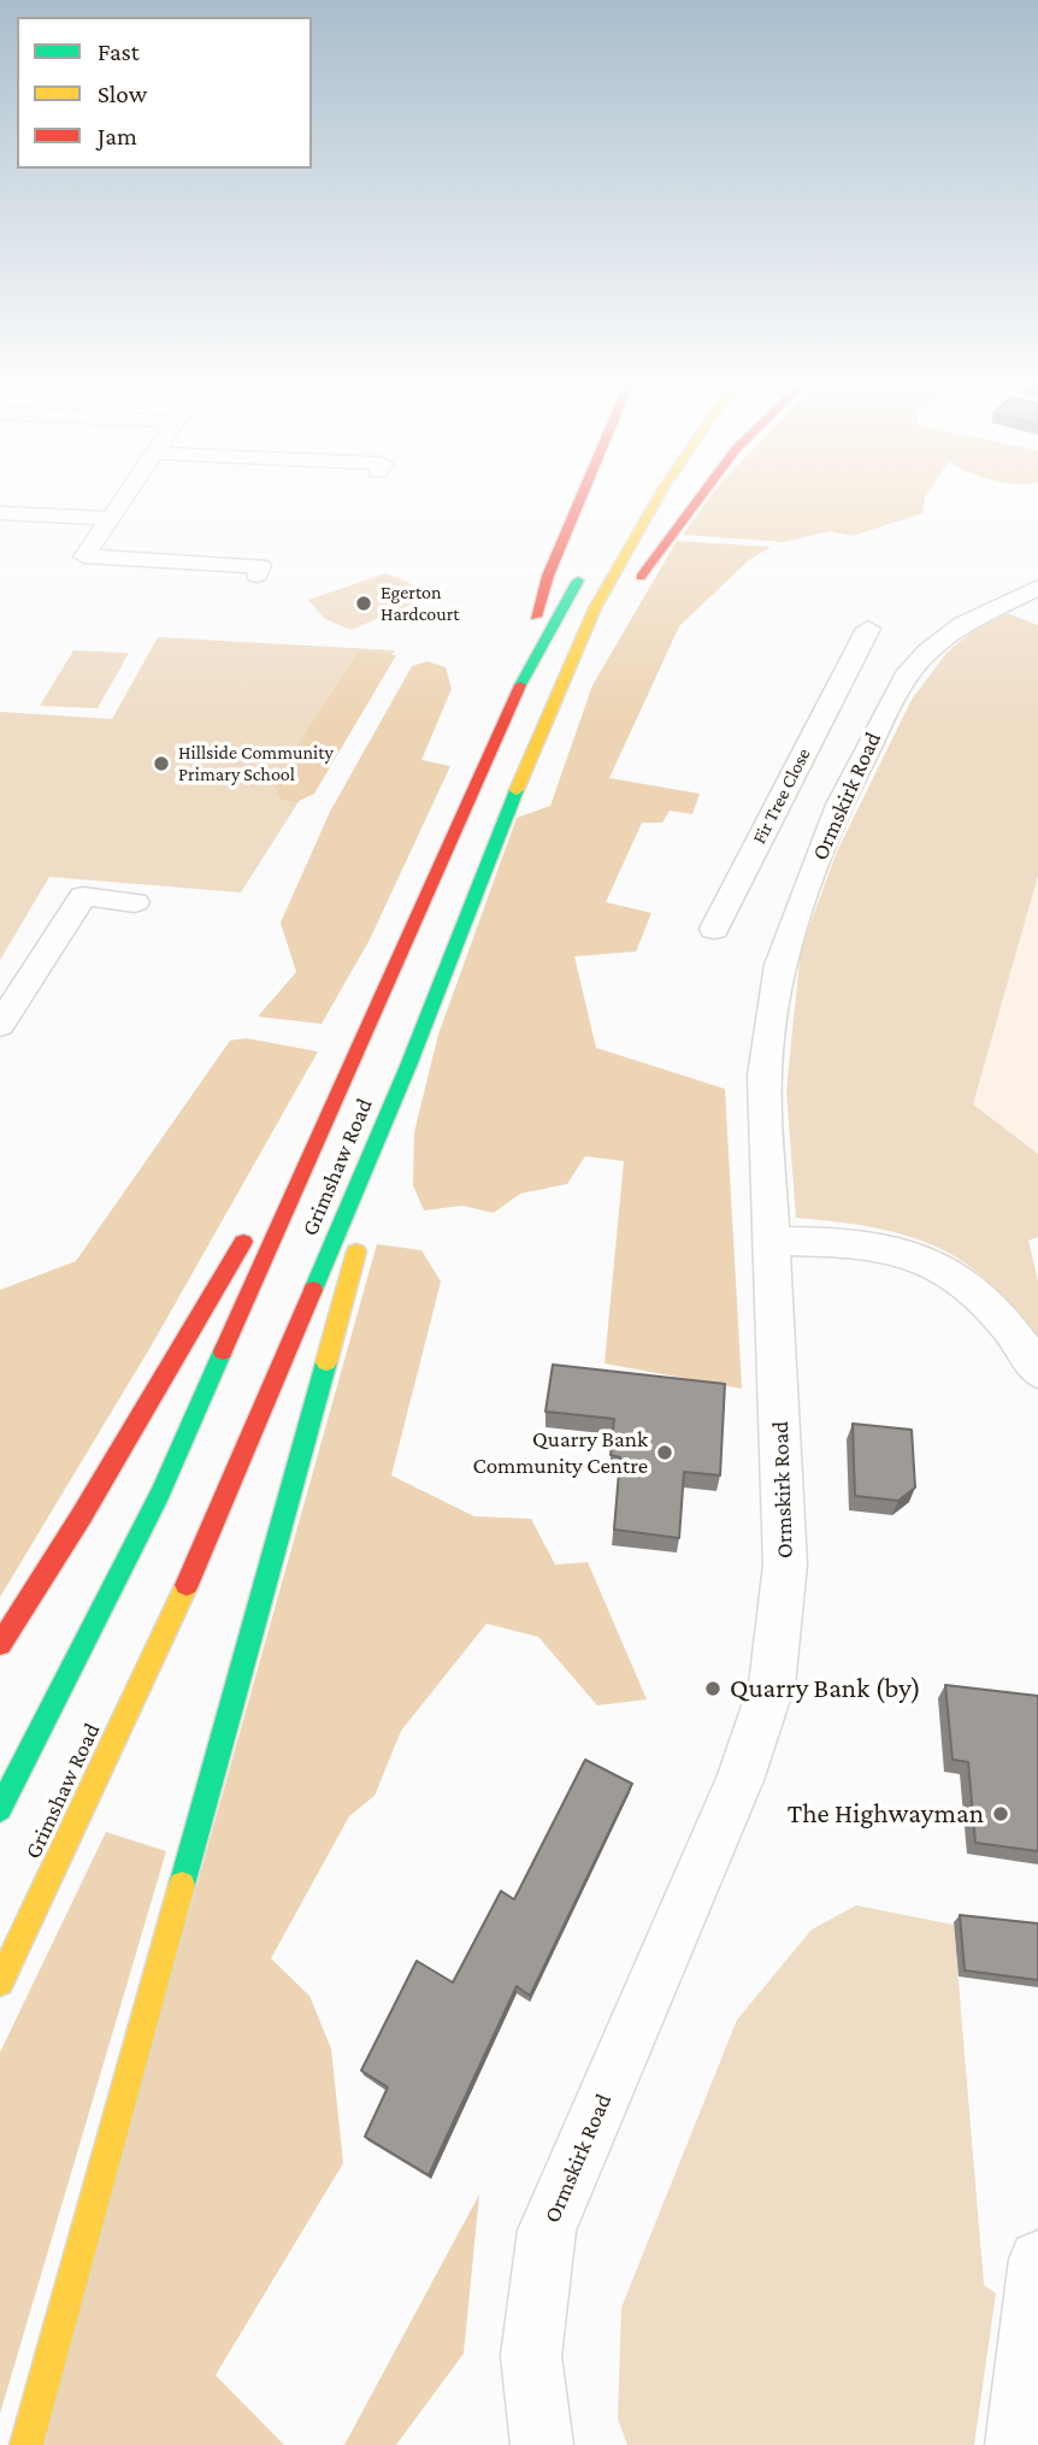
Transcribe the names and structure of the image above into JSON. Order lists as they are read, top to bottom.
{
  "streets": {
    "main road": ["Grimshaw Road"],
    "street": ["Fir Tree Close", "Ormskirk Road"]
  },
  "places": [
    "Egerton Hardcourt",
    "Hillside Community Primary School",
    "Quarry Bank Community Centre",
    "Quarry Bank (by)",
    "The Highwayman"
  ],
  "legend": ["Fast", "Slow", "Jam"]
}
